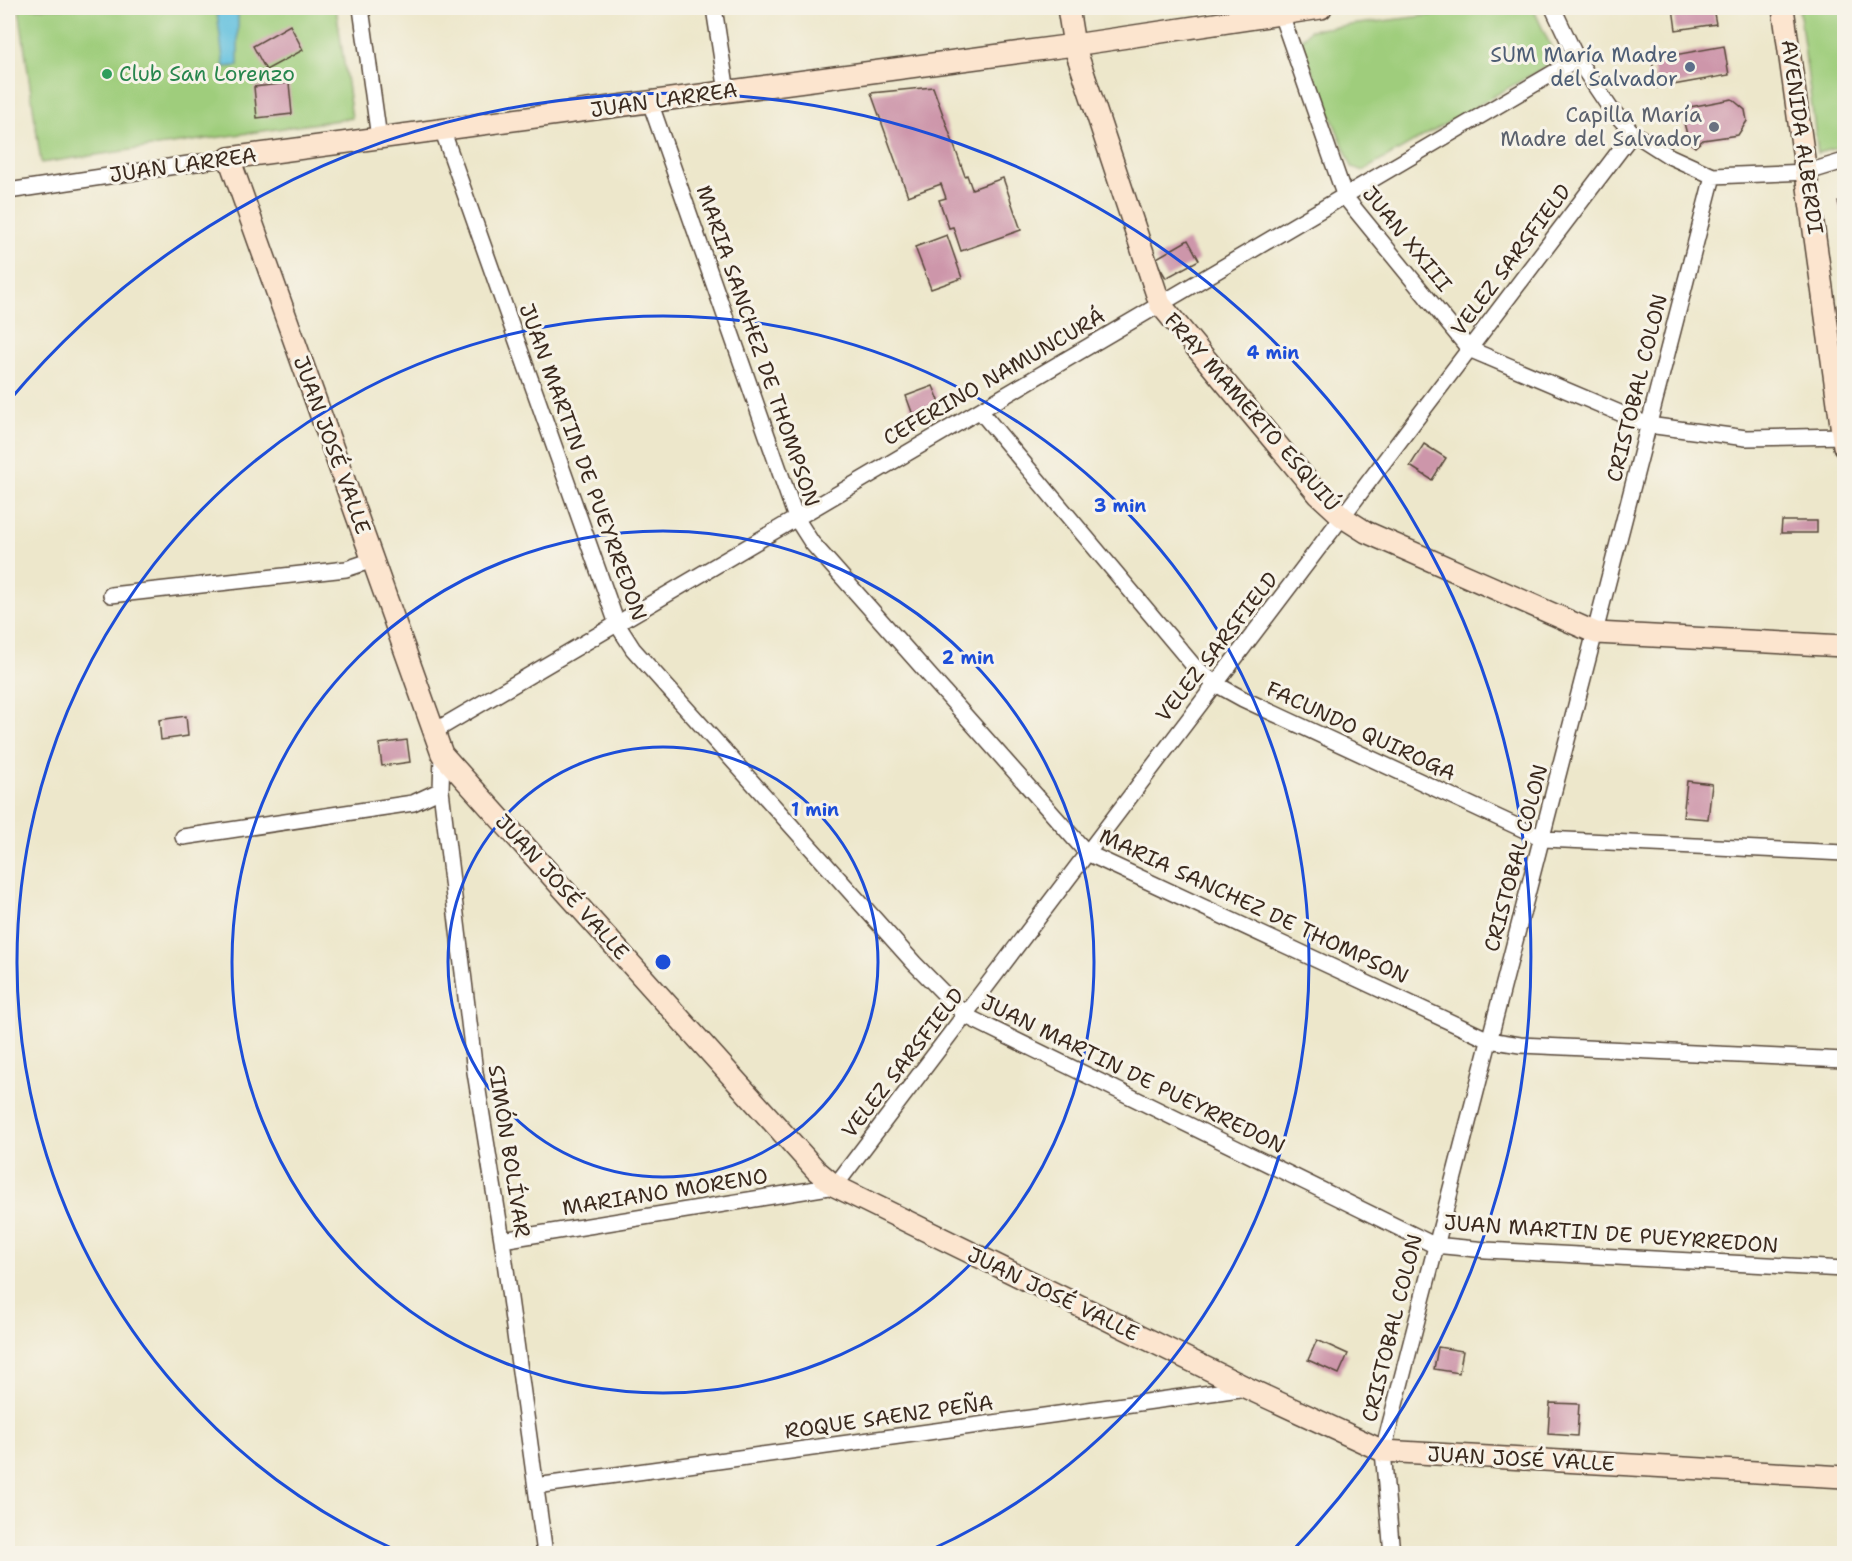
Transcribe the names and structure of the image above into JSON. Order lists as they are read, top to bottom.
{
  "streets": {
    "street": [
      "JUAN LARREA",
      "AVENIDA ALBERDI",
      "JUAN XXIII",
      "VELEZ SARSFIELD",
      "MARIA SANCHEZ DE THOMPSON",
      "CEFERINO NAMUNCURÁ",
      "CRISTOBAL COLON",
      "FRAY MAMERTO ESQUIÚ",
      "JUAN JOSÉ VALLE",
      "JUAN MARTIN DE PUEYRREDON",
      "FACUNDO QUIROGA",
      "SIMÓN BOLÍVAR",
      "MARIANO MORENO",
      "ROQUE SAENZ PEÑA"
    ]
  },
  "crossings": [
    ["JUAN LARREA", "JUAN XXIII"],
    ["JUAN LARREA", "MARIA SANCHEZ DE THOMPSON"],
    ["JUAN LARREA", "FRAY MAMERTO ESQUIÚ"],
    ["JUAN LARREA", "JUAN JOSÉ VALLE"],
    ["JUAN LARREA", "JUAN MARTIN DE PUEYRREDON"],
    ["AVENIDA ALBERDI", "JUAN XXIII"],
    ["JUAN XXIII", "VELEZ SARSFIELD"],
    ["JUAN XXIII", "CEFERINO NAMUNCURÁ"],
    ["JUAN XXIII", "CRISTOBAL COLON"],
    ["VELEZ SARSFIELD", "MARIA SANCHEZ DE THOMPSON"],
    ["VELEZ SARSFIELD", "FRAY MAMERTO ESQUIÚ"],
    ["VELEZ SARSFIELD", "JUAN JOSÉ VALLE"],
    ["VELEZ SARSFIELD", "JUAN MARTIN DE PUEYRREDON"],
    ["VELEZ SARSFIELD", "FACUNDO QUIROGA"],
    ["VELEZ SARSFIELD", "MARIANO MORENO"],
    ["MARIA SANCHEZ DE THOMPSON", "CEFERINO NAMUNCURÁ"],
    ["MARIA SANCHEZ DE THOMPSON", "CRISTOBAL COLON"],
    ["CEFERINO NAMUNCURÁ", "FRAY MAMERTO ESQUIÚ"],
    ["CEFERINO NAMUNCURÁ", "JUAN JOSÉ VALLE"],
    ["CEFERINO NAMUNCURÁ", "JUAN MARTIN DE PUEYRREDON"],
    ["CEFERINO NAMUNCURÁ", "FACUNDO QUIROGA"],
    ["CRISTOBAL COLON", "FRAY MAMERTO ESQUIÚ"],
    ["CRISTOBAL COLON", "JUAN JOSÉ VALLE"],
    ["CRISTOBAL COLON", "JUAN MARTIN DE PUEYRREDON"],
    ["CRISTOBAL COLON", "FACUNDO QUIROGA"],
    ["JUAN JOSÉ VALLE", "SIMÓN BOLÍVAR"],
    ["JUAN JOSÉ VALLE", "MARIANO MORENO"],
    ["JUAN JOSÉ VALLE", "ROQUE SAENZ PEÑA"],
    ["SIMÓN BOLÍVAR", "MARIANO MORENO"],
    ["SIMÓN BOLÍVAR", "ROQUE SAENZ PEÑA"]
  ],
  "places": ["SUM María Madre del Salvador", "Club San Lorenzo", "Capilla María Madre del Salvador"],
  "rings": [
    "4 min",
    "3 min",
    "2 min",
    "1 min"
  ]
}
